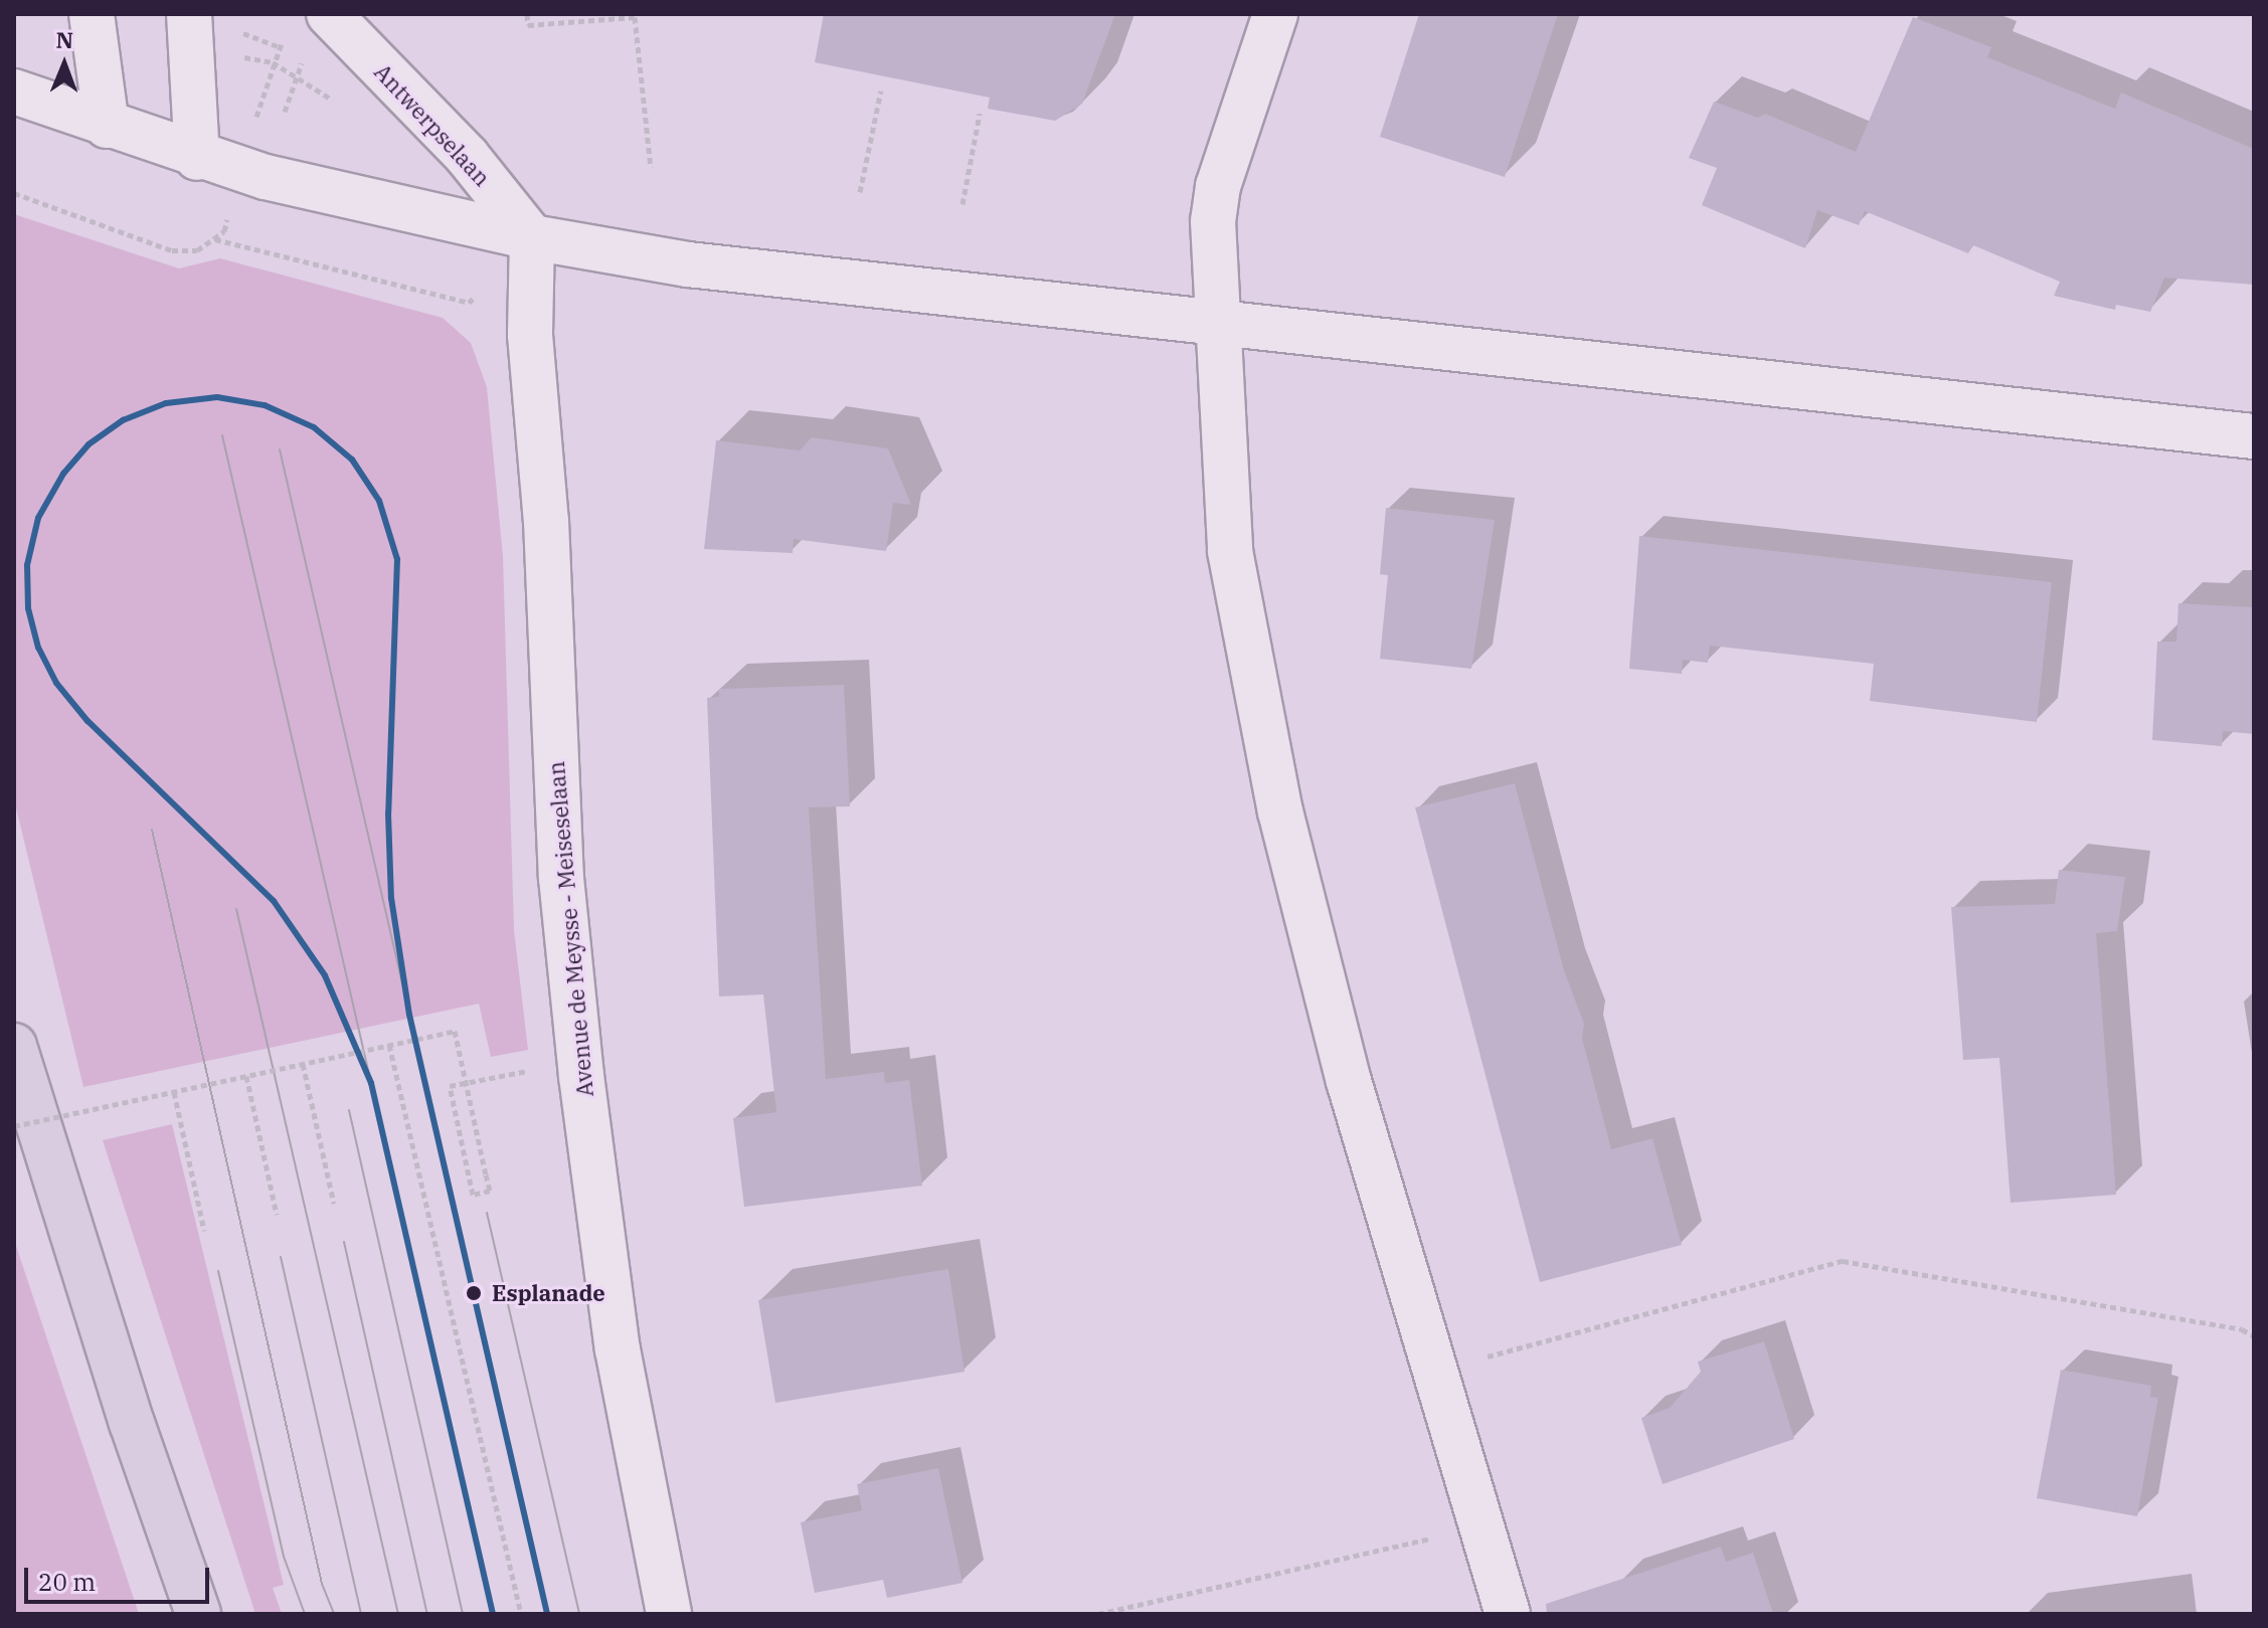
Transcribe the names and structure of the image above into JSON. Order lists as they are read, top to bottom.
{
  "streets": {
    "street": ["Antwerpselaan", "Avenue de Meysse - Meiseselaan"]
  },
  "crossings": [
    ["Antwerpselaan", "Avenue de Meysse - Meiseselaan"]
  ],
  "places": ["Esplanade"],
  "scale_bar": "20 m",
  "north": "top"
}
